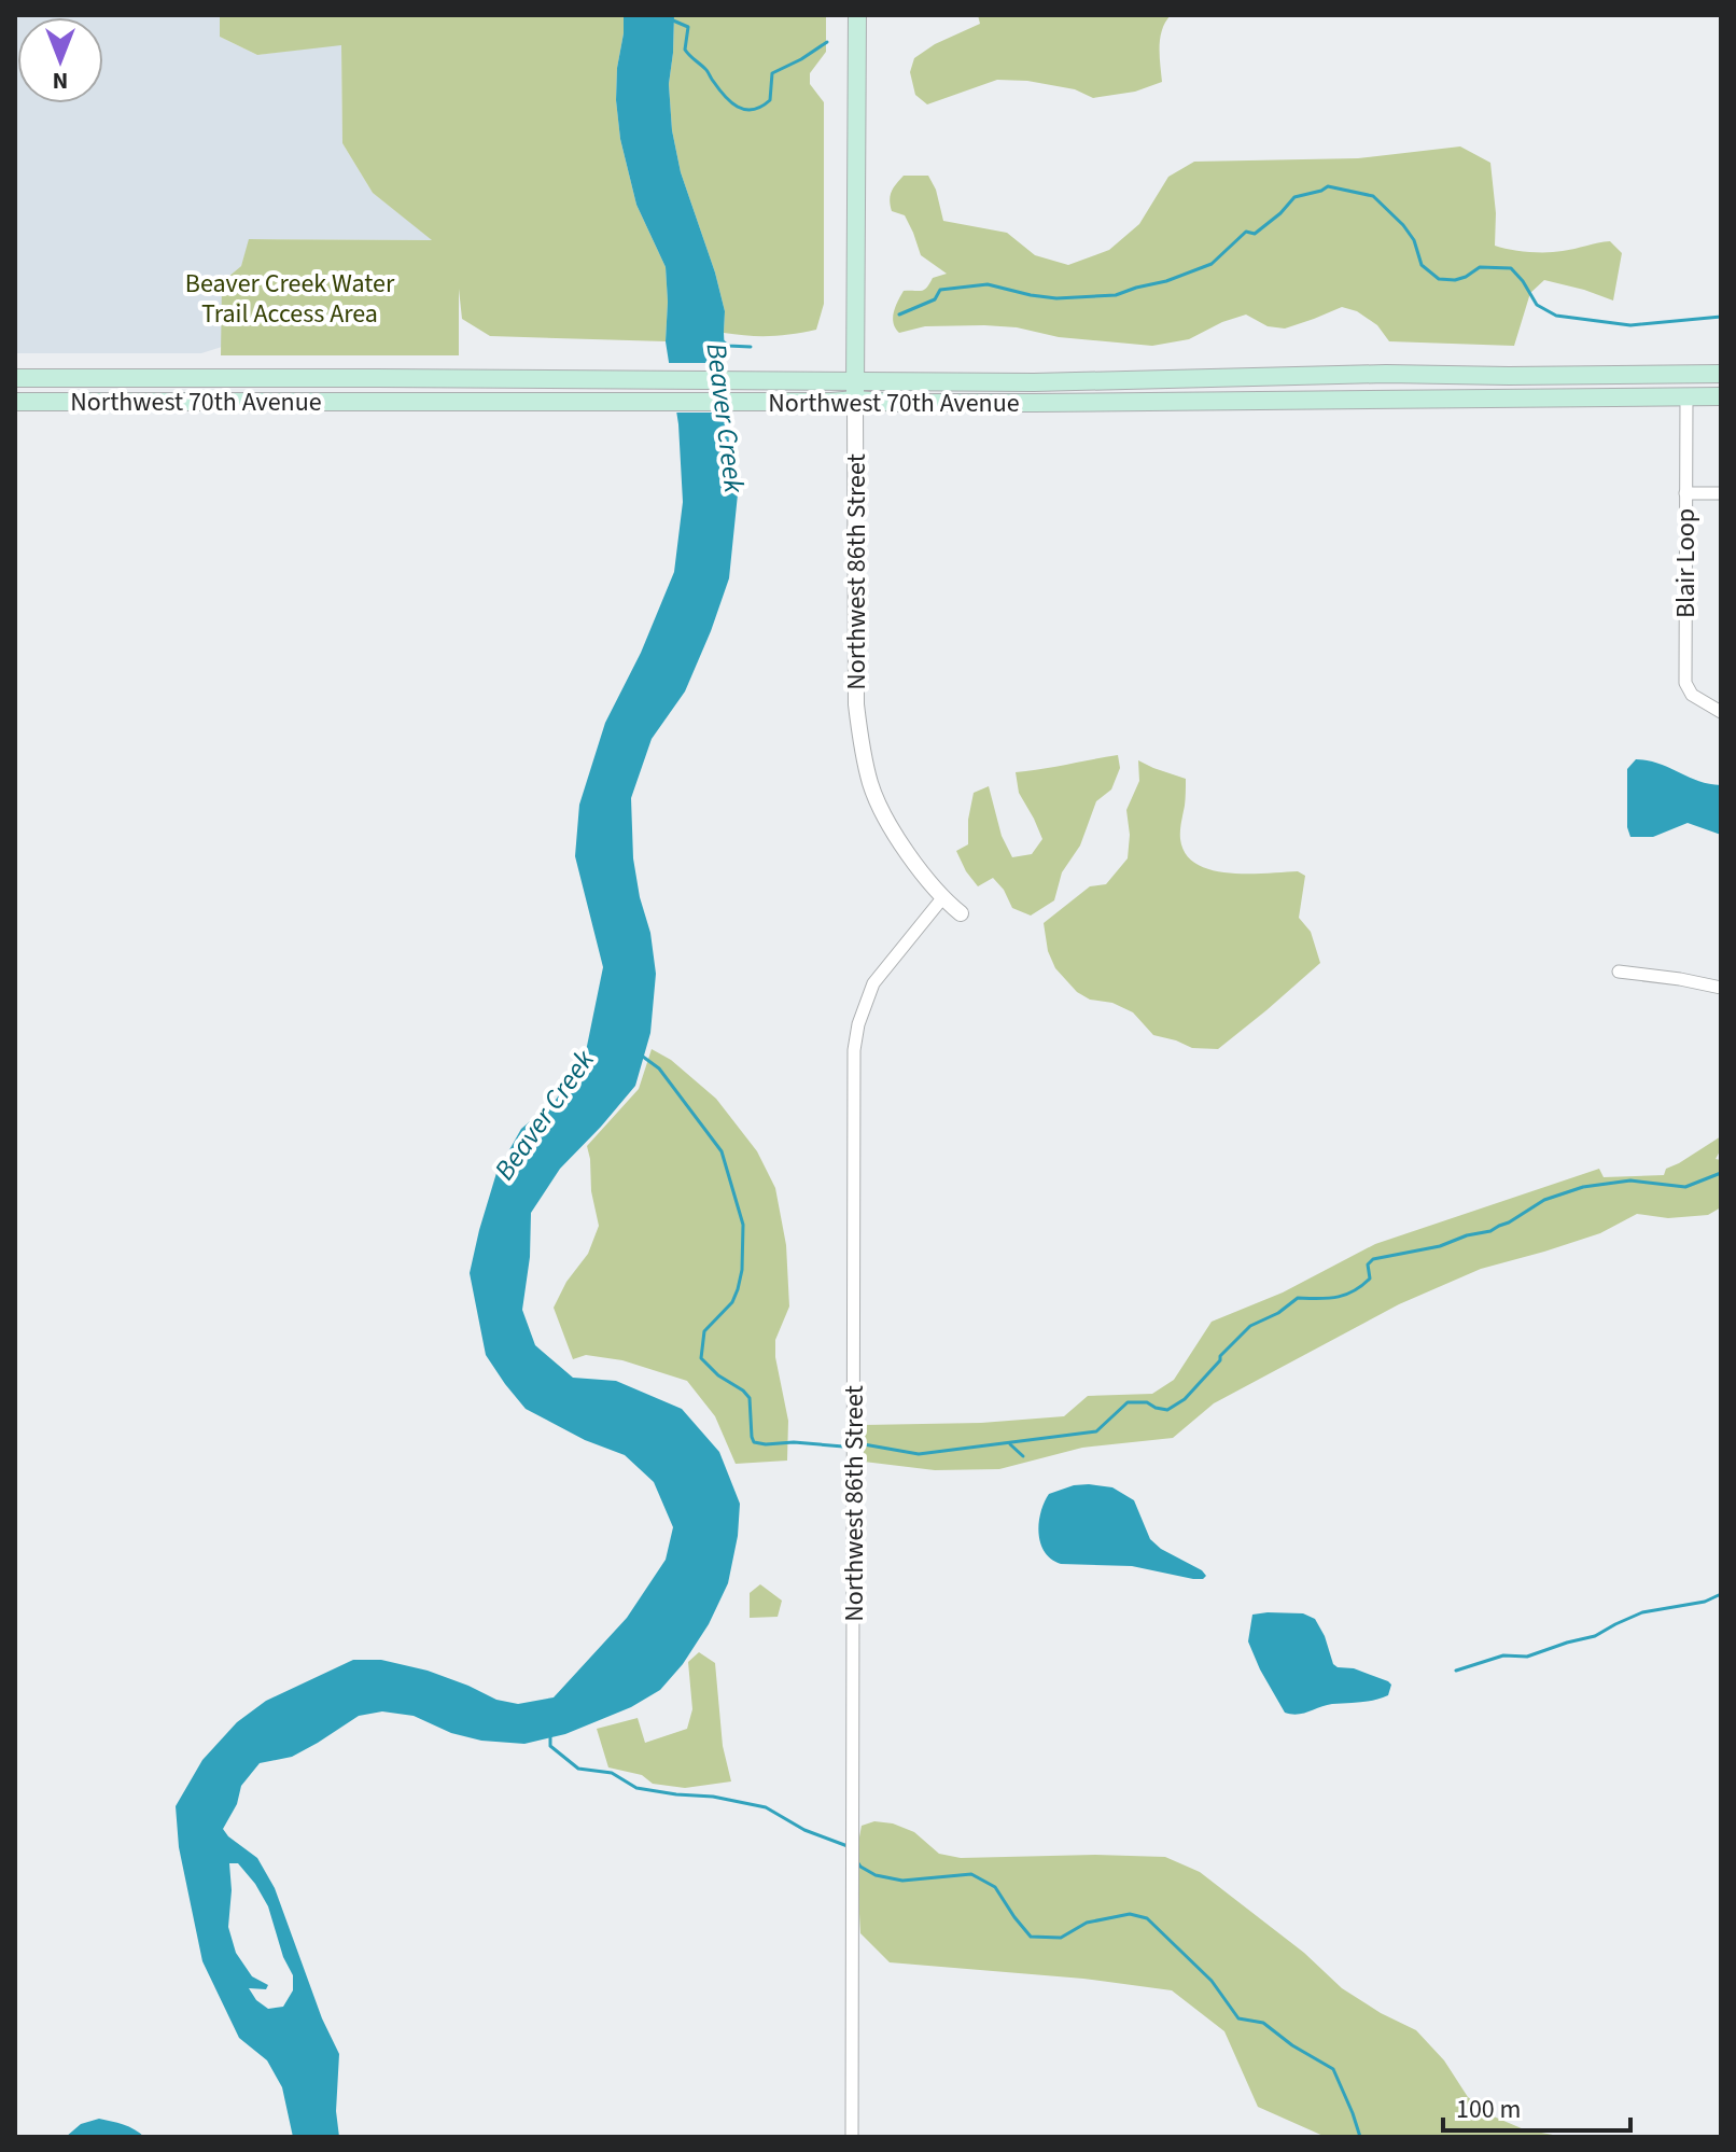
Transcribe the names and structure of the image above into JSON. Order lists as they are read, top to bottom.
{
  "streets": {
    "main road": ["Northwest 70th Avenue", "Northwest 86th Street"],
    "street": ["Blair Loop"]
  },
  "crossings": [
    ["Northwest 70th Avenue", "Blair Loop"],
    ["Northwest 70th Avenue", "Northwest 86th Street"]
  ],
  "water": ["Beaver Creek"],
  "parks": ["Beaver Creek Water Trail Access Area"],
  "scale_bar": "100 m",
  "north": "bottom"
}
